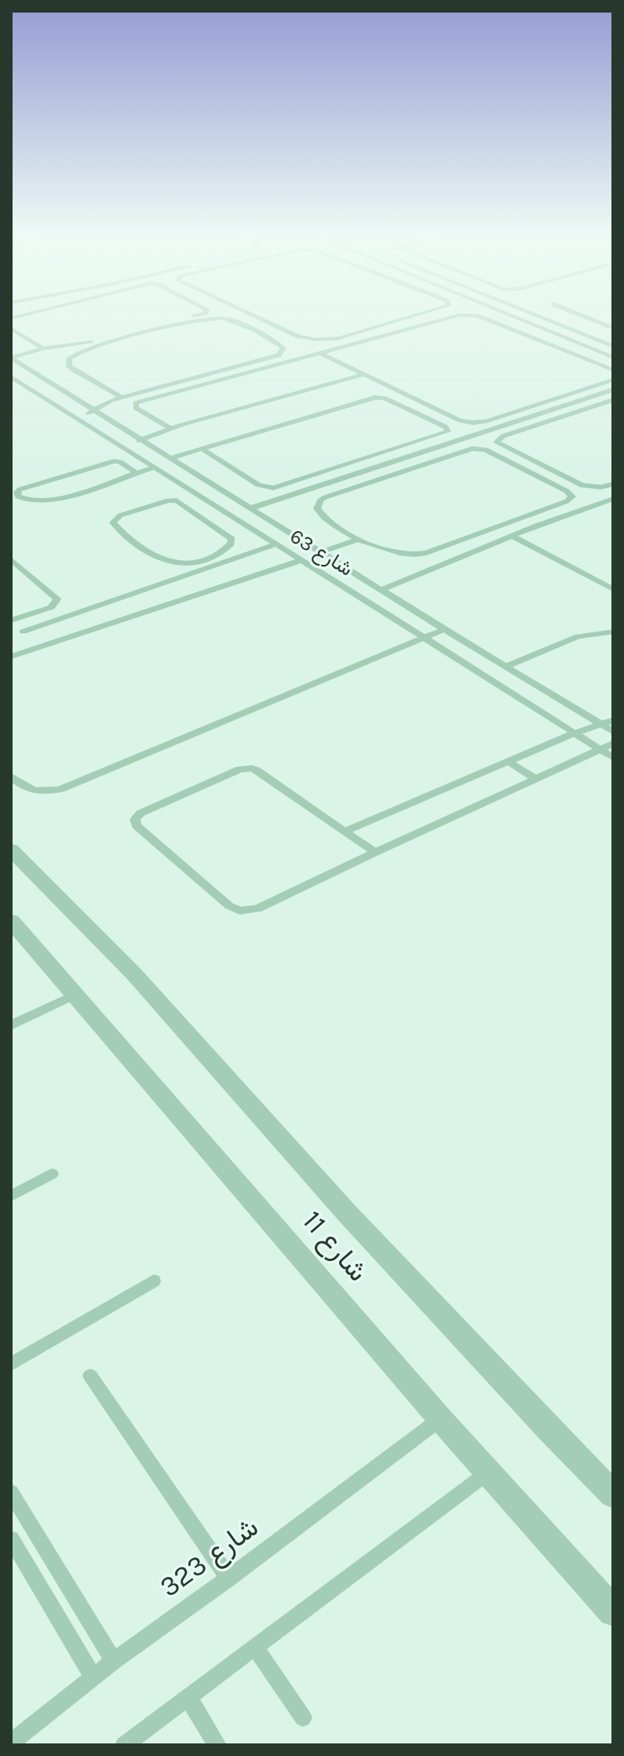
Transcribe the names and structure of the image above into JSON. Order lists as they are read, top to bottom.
{
  "streets": {
    "street": ["شارع 11"],
    "lane": ["شارع 63", "شارع 323"]
  },
  "crossings": [
    ["شارع 11", "شارع 323"]
  ]
}
